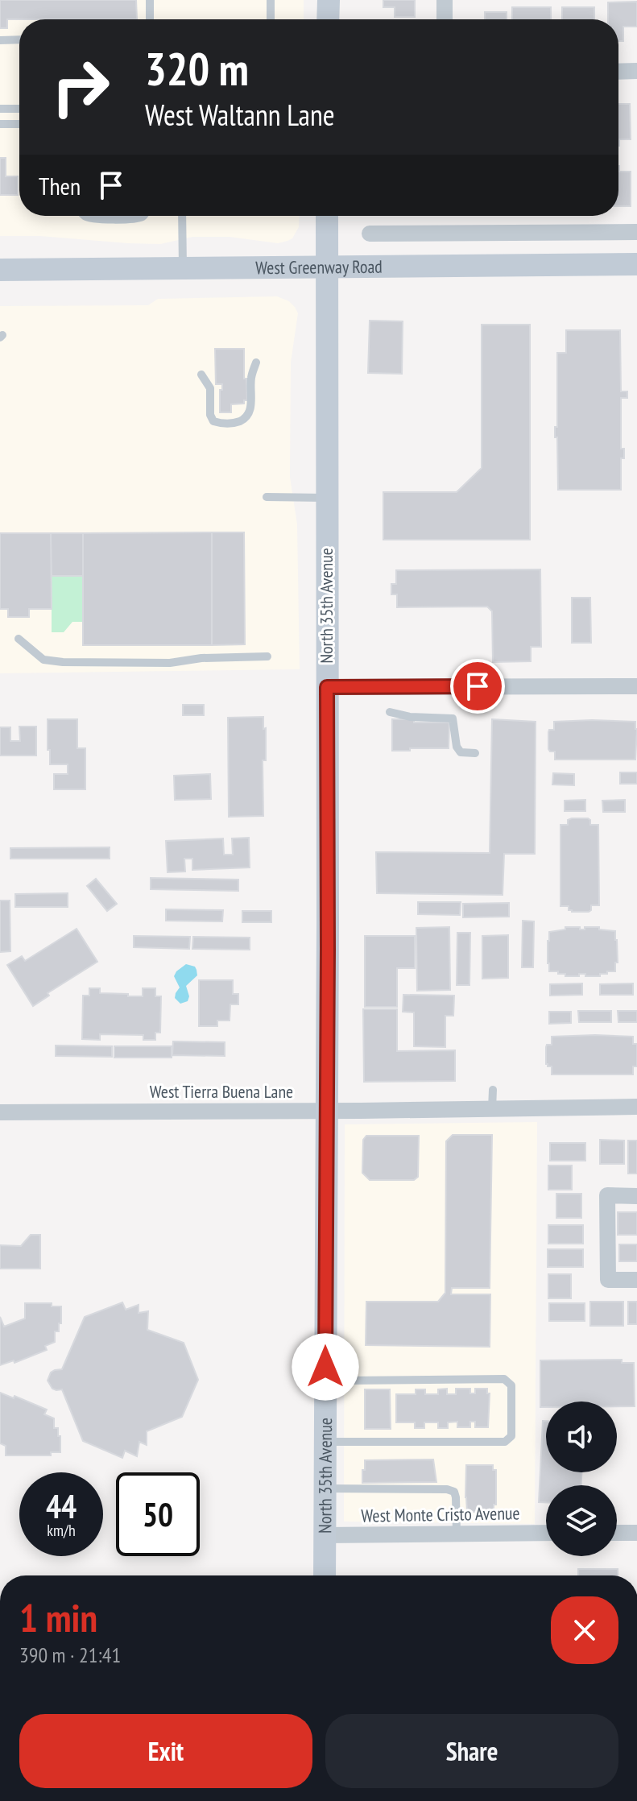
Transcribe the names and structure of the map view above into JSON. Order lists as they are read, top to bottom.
{
  "streets": {
    "main road": ["West Greenway Road", "North 35th Avenue"],
    "street": ["West Tierra Buena Lane", "West Monte Cristo Avenue"]
  },
  "crossings": [
    ["West Greenway Road", "North 35th Avenue"],
    ["North 35th Avenue", "West Tierra Buena Lane"],
    ["North 35th Avenue", "West Monte Cristo Avenue"]
  ],
  "page": {
    "turn": ["320 m", "West Waltann Lane"],
    "then": "Then",
    "speed": "44 km/h",
    "limit": "50",
    "heading": ["1 min", "390 m · 21:41"],
    "buttons": ["Exit", "Share"]
  }
}
